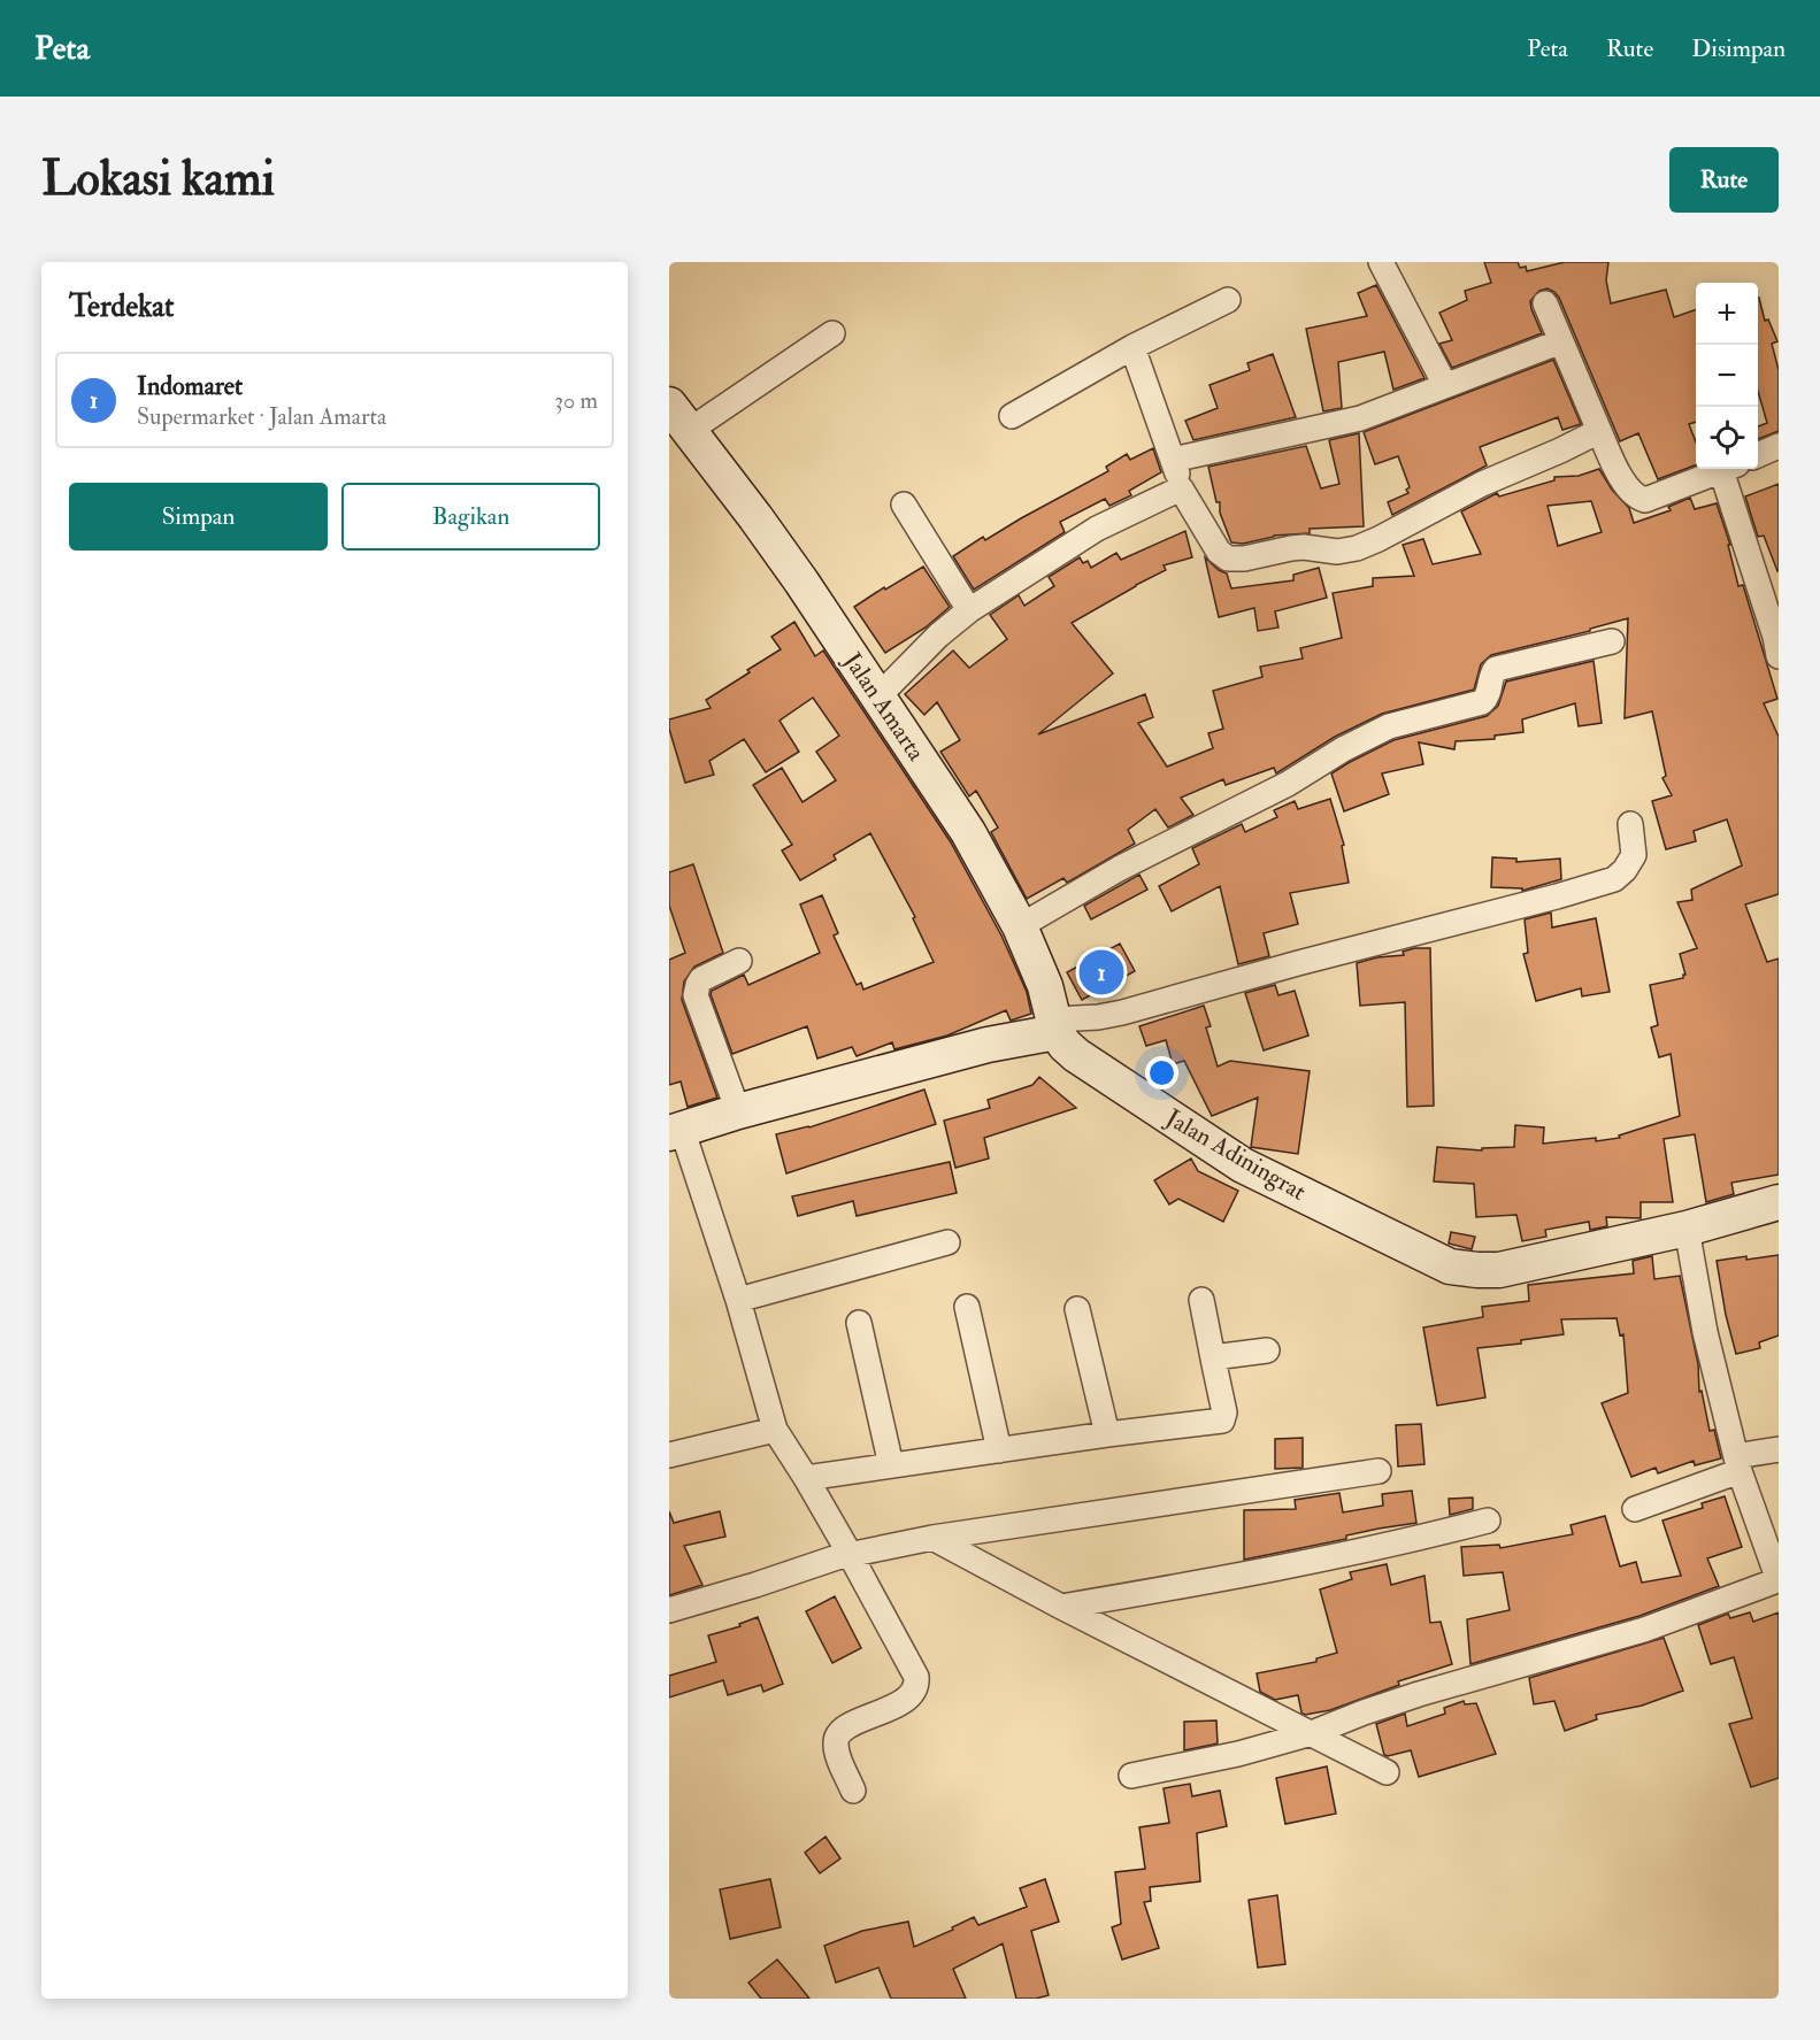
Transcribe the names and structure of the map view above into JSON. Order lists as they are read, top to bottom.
{
  "streets": {
    "street": ["Jalan Amarta", "Jalan Adiningrat"]
  },
  "crossings": [
    ["Jalan Amarta", "Jalan Adiningrat"]
  ],
  "page": {
    "header": "Peta",
    "nav": ["Peta", "Rute", "Disimpan"],
    "buttons": [
      "Rute",
      ["Simpan", "Bagikan"]
    ],
    "title": "Lokasi kami",
    "heading": "Terdekat",
    "map_buttons": ["+", "−"],
    "list": [
      {
        "mark": "1",
        "name": "Indomaret",
        "note": "Supermarket · Jalan Amarta",
        "value": "30 m"
      }
    ],
    "pins": "1"
  }
}
